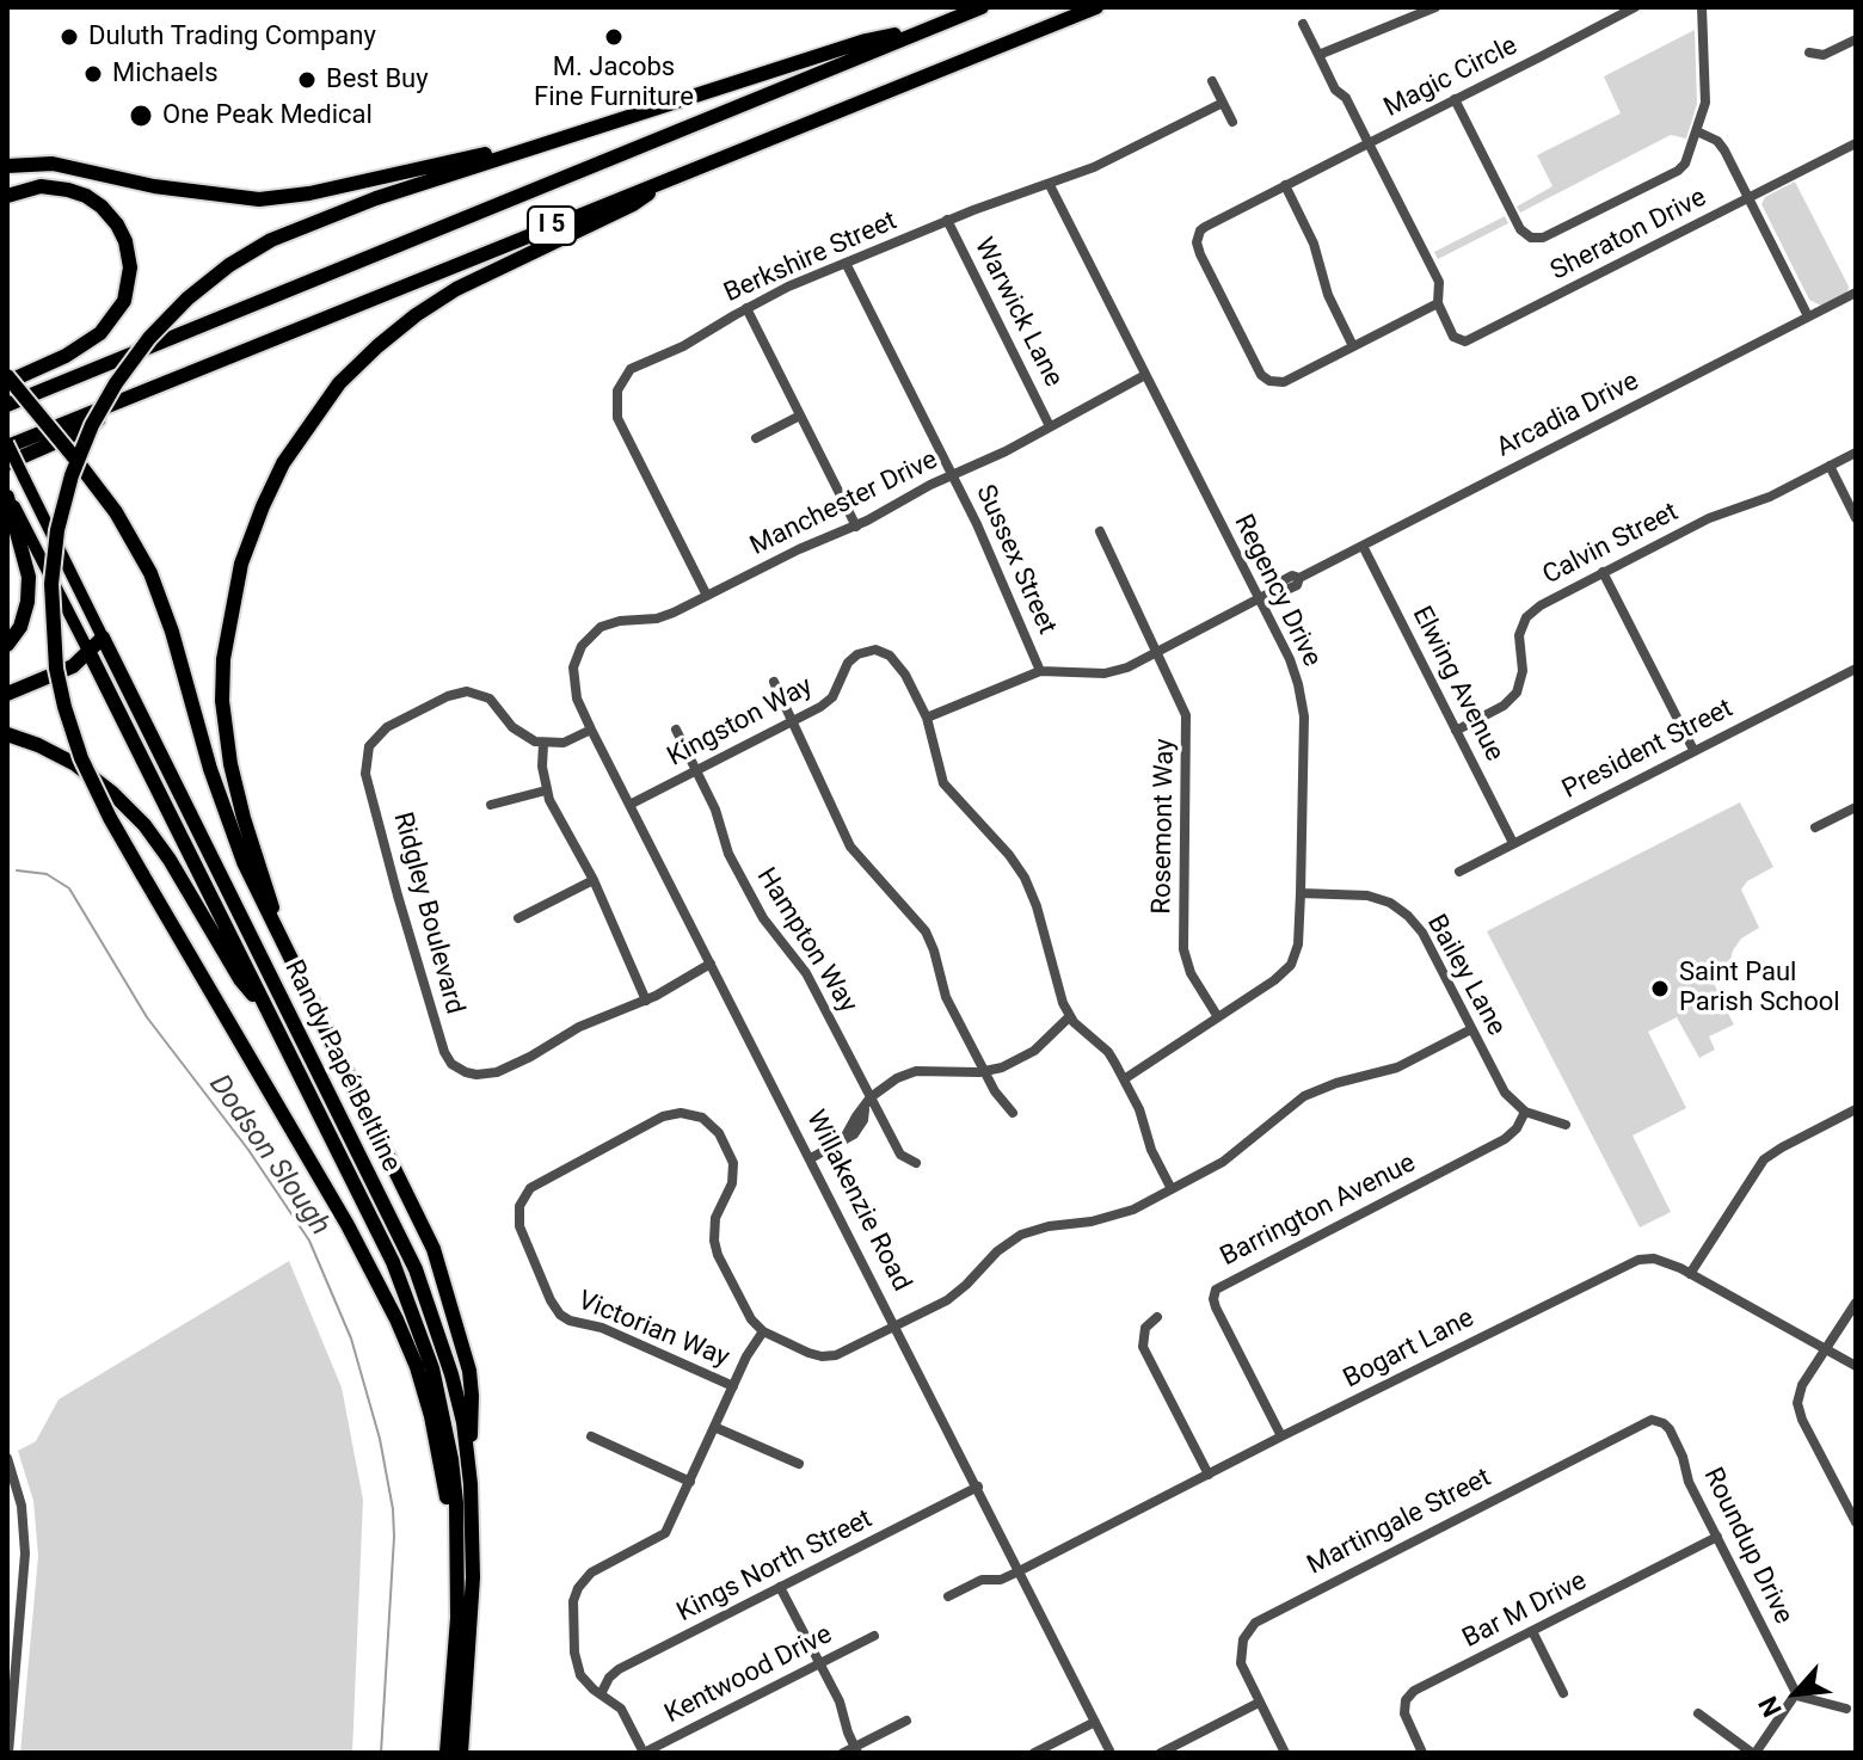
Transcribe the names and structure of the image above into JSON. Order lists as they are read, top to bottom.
{
  "streets": {
    "highway": ["I 5", "Randy Papé Beltline"],
    "street": [
      "Magic Circle",
      "Sheraton Drive",
      "Berkshire Street",
      "Warwick Lane",
      "Arcadia Drive",
      "Manchester Drive",
      "Calvin Street",
      "Sussex Street",
      "Regency Drive",
      "Elwing Avenue",
      "Kingston Way",
      "President Street",
      "Rosemont Way",
      "Ridgley Boulevard",
      "Hampton Way",
      "Bailey Lane",
      "Willakenzie Road",
      "Barrington Avenue",
      "Victorian Way",
      "Bogart Lane",
      "Martingale Street",
      "Roundup Drive",
      "Kings North Street",
      "Bar M Drive",
      "Kentwood Drive"
    ]
  },
  "crossings": [
    ["I 5", "Randy Papé Beltline"],
    ["Berkshire Street", "Warwick Lane"],
    ["Berkshire Street", "Manchester Drive"],
    ["Berkshire Street", "Sussex Street"],
    ["Berkshire Street", "Regency Drive"],
    ["Warwick Lane", "Manchester Drive"],
    ["Arcadia Drive", "Sussex Street"],
    ["Arcadia Drive", "Regency Drive"],
    ["Arcadia Drive", "Elwing Avenue"],
    ["Arcadia Drive", "Kingston Way"],
    ["Arcadia Drive", "Rosemont Way"],
    ["Manchester Drive", "Sussex Street"],
    ["Manchester Drive", "Regency Drive"],
    ["Manchester Drive", "Willakenzie Road"],
    ["Calvin Street", "Elwing Avenue"],
    ["Regency Drive", "Rosemont Way"],
    ["Regency Drive", "Bailey Lane"],
    ["Elwing Avenue", "President Street"],
    ["Kingston Way", "Hampton Way"],
    ["Kingston Way", "Willakenzie Road"],
    ["Bailey Lane", "Barrington Avenue"],
    ["Bailey Lane", "Victorian Way"],
    ["Willakenzie Road", "Victorian Way"],
    ["Willakenzie Road", "Bogart Lane"],
    ["Willakenzie Road", "Kings North Street"],
    ["Barrington Avenue", "Bogart Lane"],
    ["Martingale Street", "Roundup Drive"],
    ["Roundup Drive", "Bar M Drive"]
  ],
  "water": ["Dodson Slough"],
  "places": [
    "Duluth Trading Company",
    "M. Jacobs Fine Furniture",
    "Michaels",
    "Best Buy",
    "One Peak Medical",
    "Saint Paul Parish School"
  ],
  "north": "bottom left"
}
